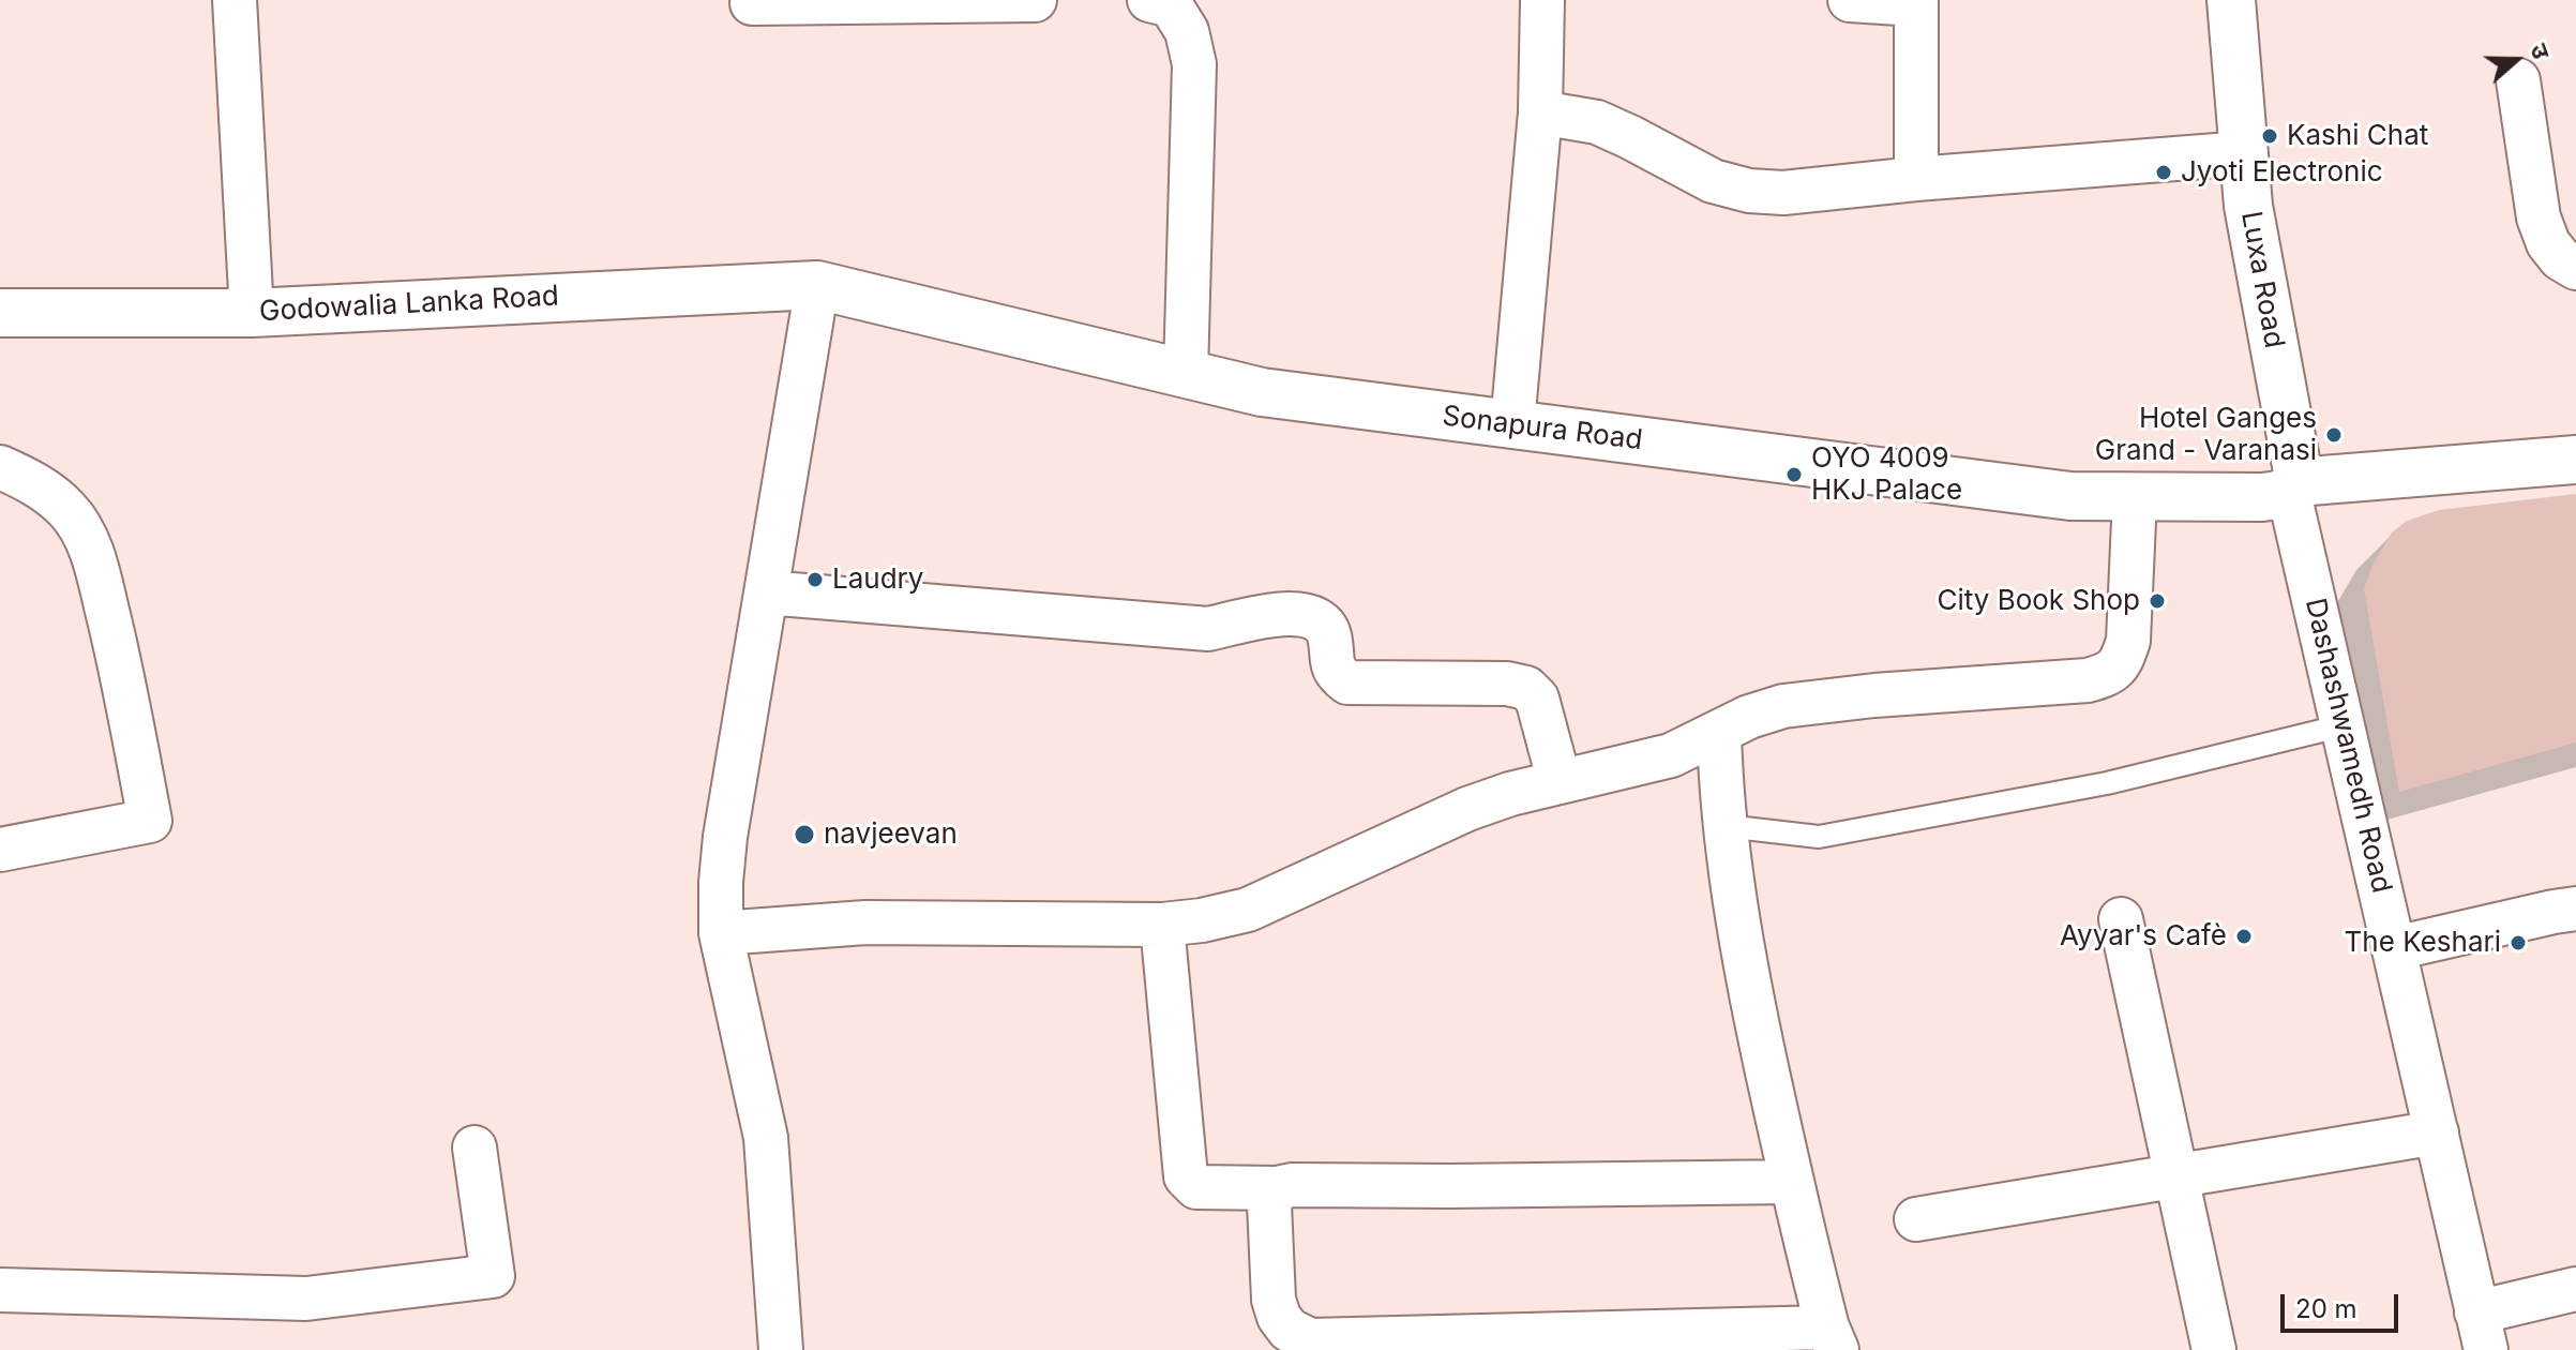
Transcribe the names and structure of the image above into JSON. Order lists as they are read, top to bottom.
{
  "streets": {
    "street": [
      "Luxa Road",
      "Godowalia Lanka Road",
      "Sonapura Road",
      "Dashashwamedh Road"
    ]
  },
  "crossings": [
    ["Luxa Road", "Sonapura Road"],
    ["Luxa Road", "Dashashwamedh Road"],
    ["Godowalia Lanka Road", "Sonapura Road"],
    ["Sonapura Road", "Dashashwamedh Road"]
  ],
  "places": [
    "Kashi Chat",
    "Jyoti Electronic",
    "Hotel Ganges Grand - Varanasi",
    "OYO 4009 HKJ Palace",
    "Laudry",
    "City Book Shop",
    "navjeevan",
    "Ayyar's Cafè",
    "The Keshari"
  ],
  "scale_bar": "20 m",
  "north": "right"
}
